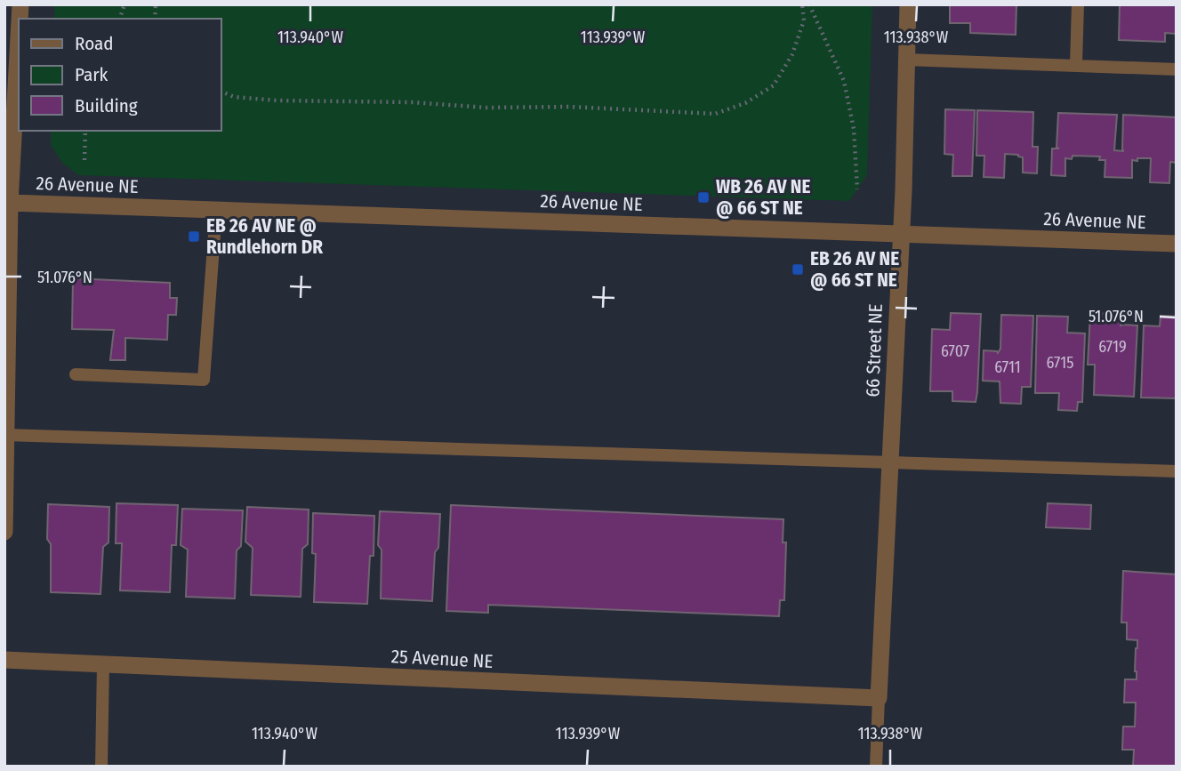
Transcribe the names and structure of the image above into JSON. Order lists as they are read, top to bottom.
{
  "streets": {
    "street": ["26 Avenue NE", "66 Street NE", "25 Avenue NE"]
  },
  "crossings": [
    ["26 Avenue NE", "66 Street NE"],
    ["66 Street NE", "25 Avenue NE"]
  ],
  "places": {
    "transit": ["WB 26 AV NE @ 66 ST NE", "EB 26 AV NE @ Rundlehorn DR", "EB 26 AV NE @ 66 ST NE"]
  },
  "house_numbers": [
    "6719",
    "6707",
    "6715",
    "6711"
  ],
  "legend": ["Road", "Park", "Building"],
  "coordinates": [
    "113.940°W",
    "113.939°W",
    "113.938°W",
    "51.076°N"
  ]
}
